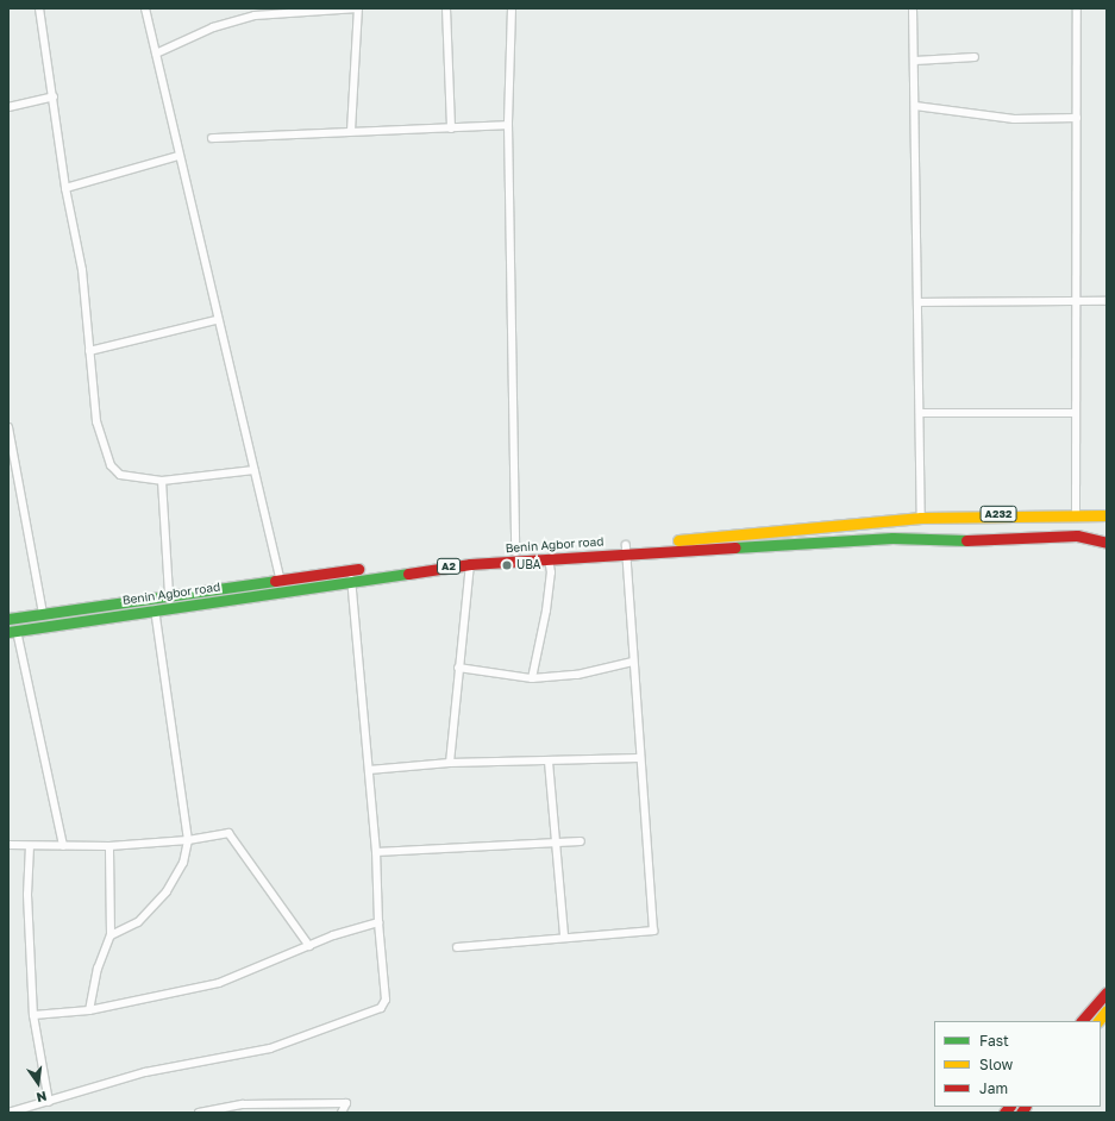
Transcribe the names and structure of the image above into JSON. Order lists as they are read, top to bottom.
{
  "streets": {
    "highway": ["A232", "Benin Agbor road", "A2"]
  },
  "crossings": [
    ["Benin Agbor road", "A2"]
  ],
  "places": ["UBA"],
  "legend": ["Fast", "Slow", "Jam"],
  "north": "bottom"
}
